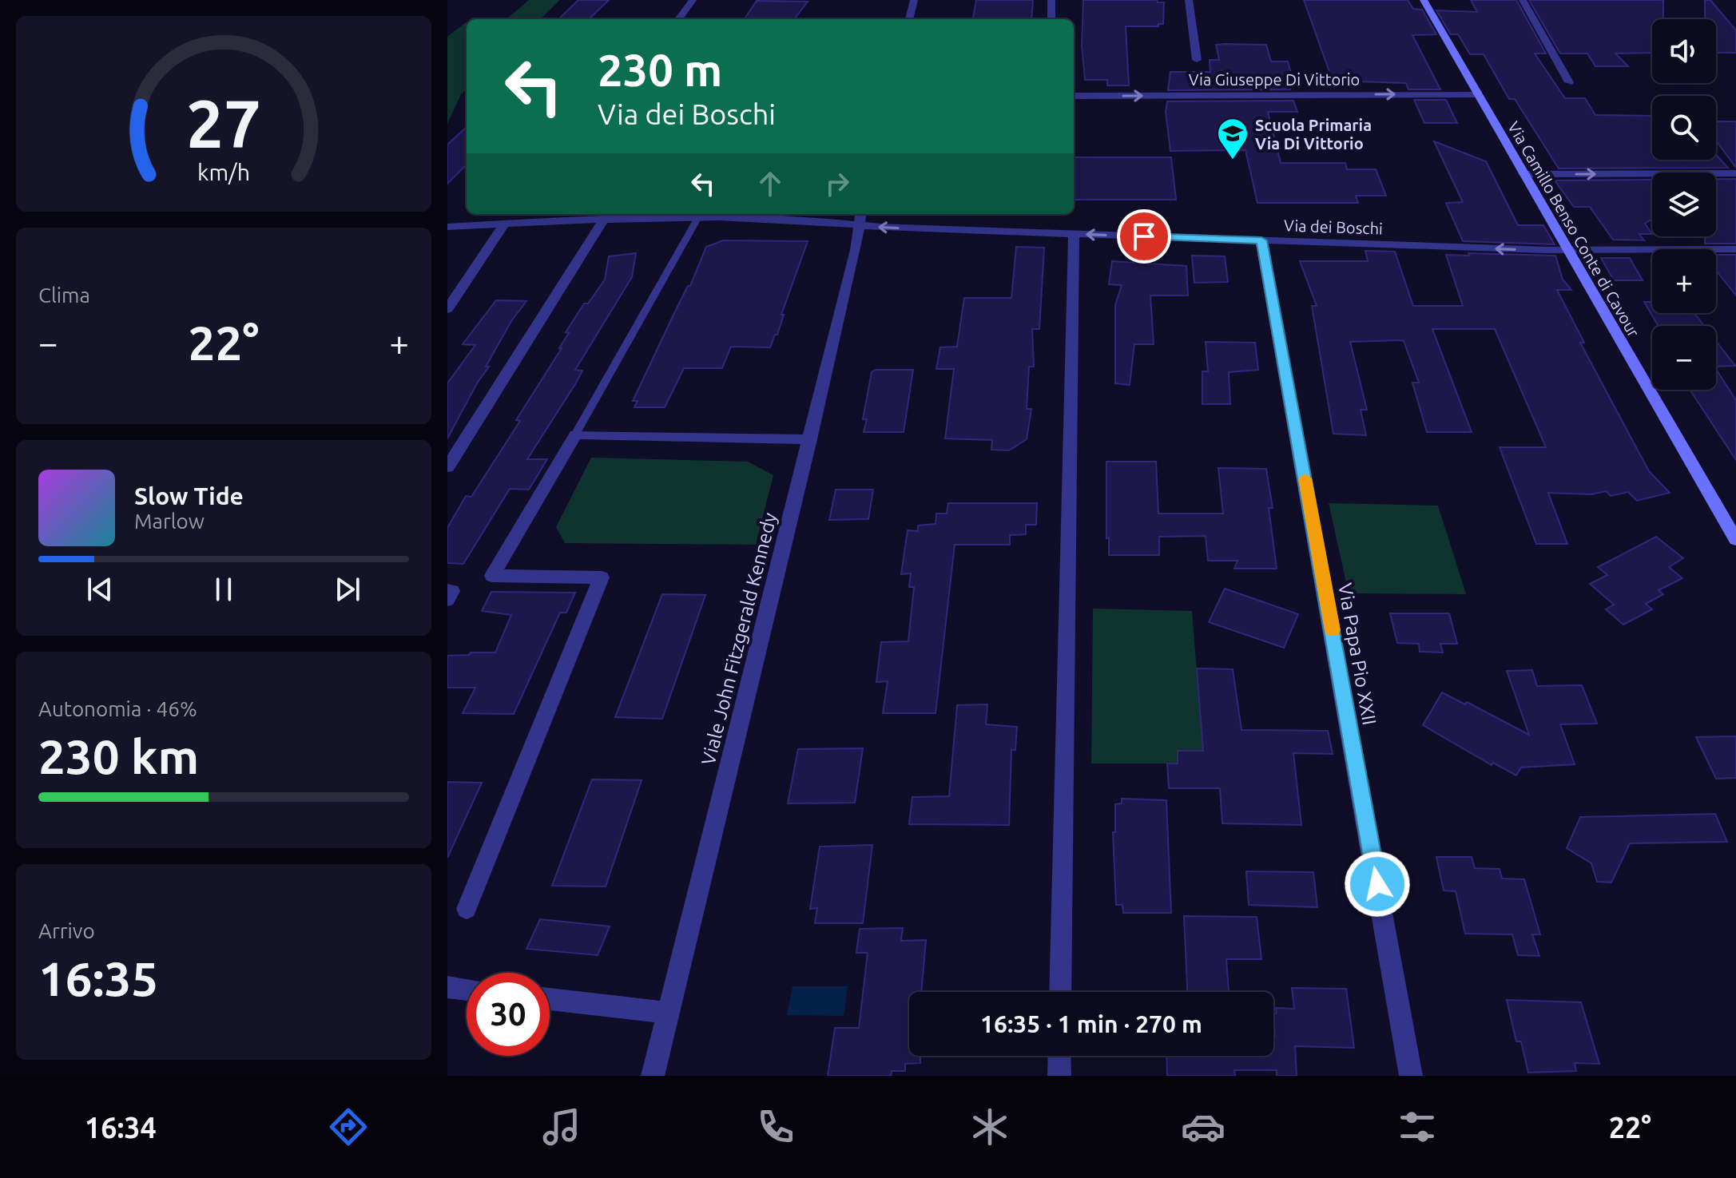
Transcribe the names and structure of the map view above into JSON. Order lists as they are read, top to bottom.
{
  "streets": {
    "street": [
      "Via Giuseppe Di Vittorio",
      "Via dei Boschi",
      "Via Camillo Benso Conte di Cavour",
      "Viale John Fitzgerald Kennedy",
      "Via Papa Pio XXII"
    ]
  },
  "crossings": [
    ["Via Giuseppe Di Vittorio", "Via Camillo Benso Conte di Cavour"],
    ["Via dei Boschi", "Via Camillo Benso Conte di Cavour"],
    ["Via dei Boschi", "Viale John Fitzgerald Kennedy"],
    ["Via dei Boschi", "Via Papa Pio XXII"]
  ],
  "one_way": ["Via Giuseppe Di Vittorio", "Via dei Boschi"],
  "places": {
    "school or university": ["Scuola Primaria Via Di Vittorio"]
  },
  "page": {
    "map_buttons": ["+", "−"],
    "turn": ["230 m", "Via dei Boschi"],
    "tile": [
      "Clima",
      ["Autonomia · 46%", "230 km"],
      ["Arrivo", "16:35"]
    ],
    "heat": ["−", "22°", "+"],
    "song": ["Slow Tide", "Marlow"],
    "limit": "30",
    "trip": "16:35 · 1 min · 270 m",
    "tabs": ["16:34", "22°"],
    "gauge": ["27", "km/h"]
  }
}
